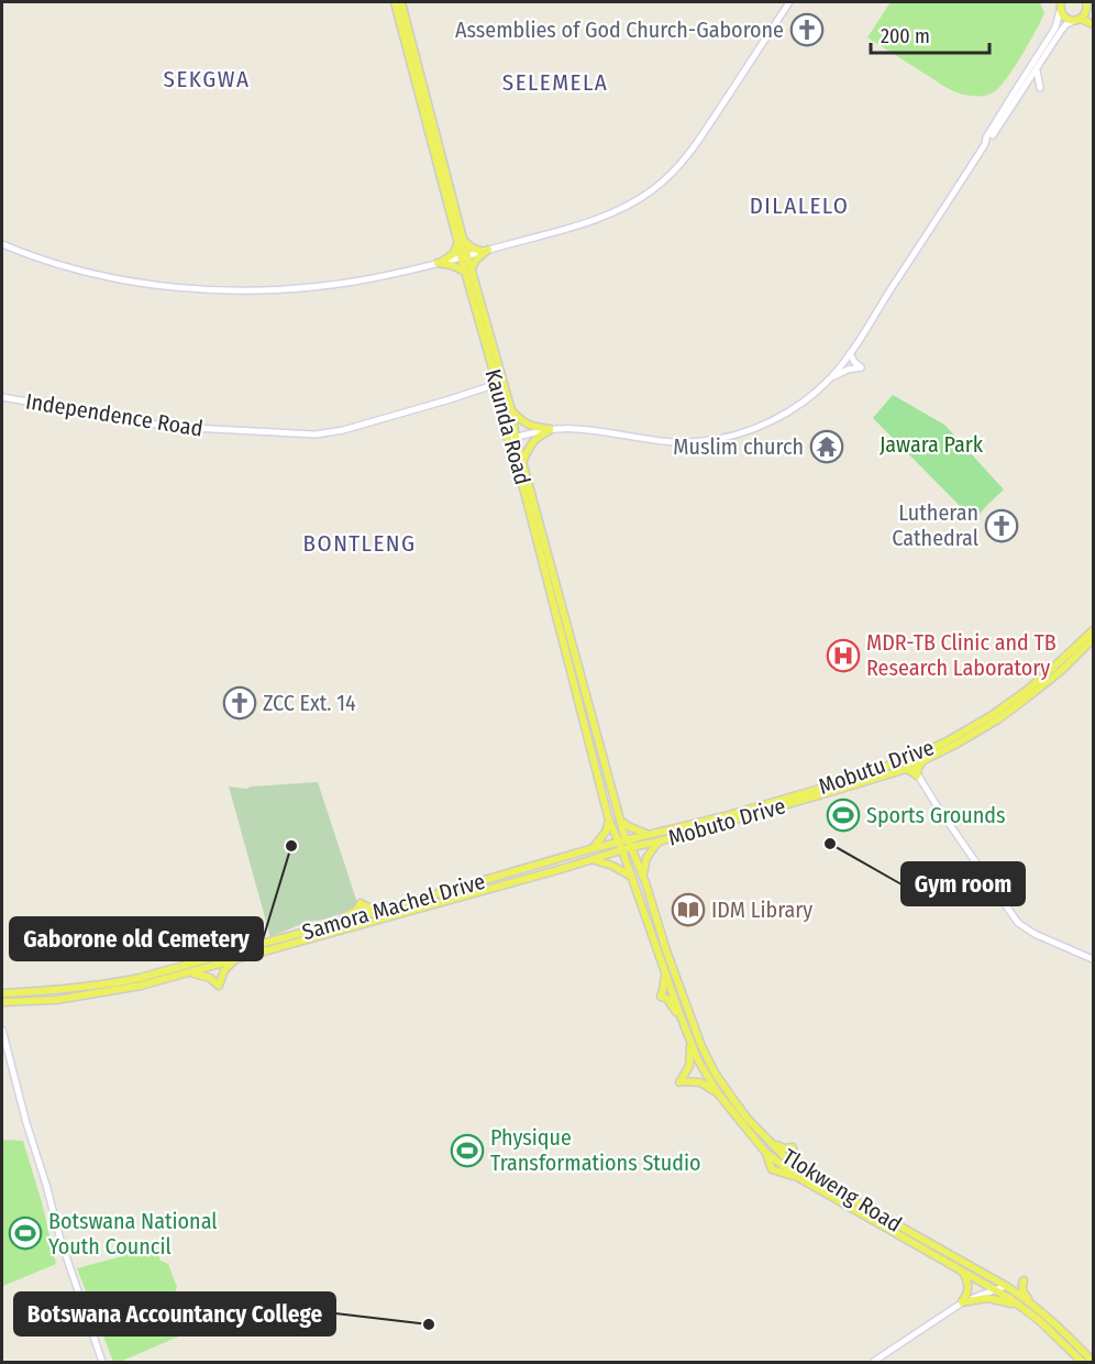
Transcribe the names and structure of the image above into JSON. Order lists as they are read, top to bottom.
{
  "streets": {
    "main road": [
      "Kaunda Road",
      "Mobutu Drive",
      "Mobuto Drive",
      "Samora Machel Drive",
      "Tlokweng Road"
    ],
    "street": ["Independence Road"]
  },
  "crossings": [
    ["Independence Road", "Kaunda Road"],
    ["Kaunda Road", "Samora Machel Drive"],
    ["Kaunda Road", "Tlokweng Road"],
    ["Mobutu Drive", "Mobuto Drive"],
    ["Mobutu Drive", "Samora Machel Drive"],
    ["Mobutu Drive", "Tlokweng Road"],
    ["Mobuto Drive", "Tlokweng Road"],
    ["Samora Machel Drive", "Tlokweng Road"]
  ],
  "districts": [
    "SEKGWA",
    "SELEMELA",
    "DILALELO",
    "BONTLENG"
  ],
  "parks": ["Jawara Park"],
  "places": {
    "church": ["Assemblies of God Church-Gaborone", "Lutheran Cathedral", "ZCC Ext. 14"],
    "temple": ["Muslim church"],
    "hospital": ["MDR-TB Clinic and TB Research Laboratory"],
    "sports": ["Sports Grounds", "Physique Transformations Studio", "Botswana National Youth Council"],
    "other": ["Gym room", "Gaborone old Cemetery", "Botswana Accountancy College"],
    "library": ["IDM Library"]
  },
  "scale_bar": "200 m"
}
